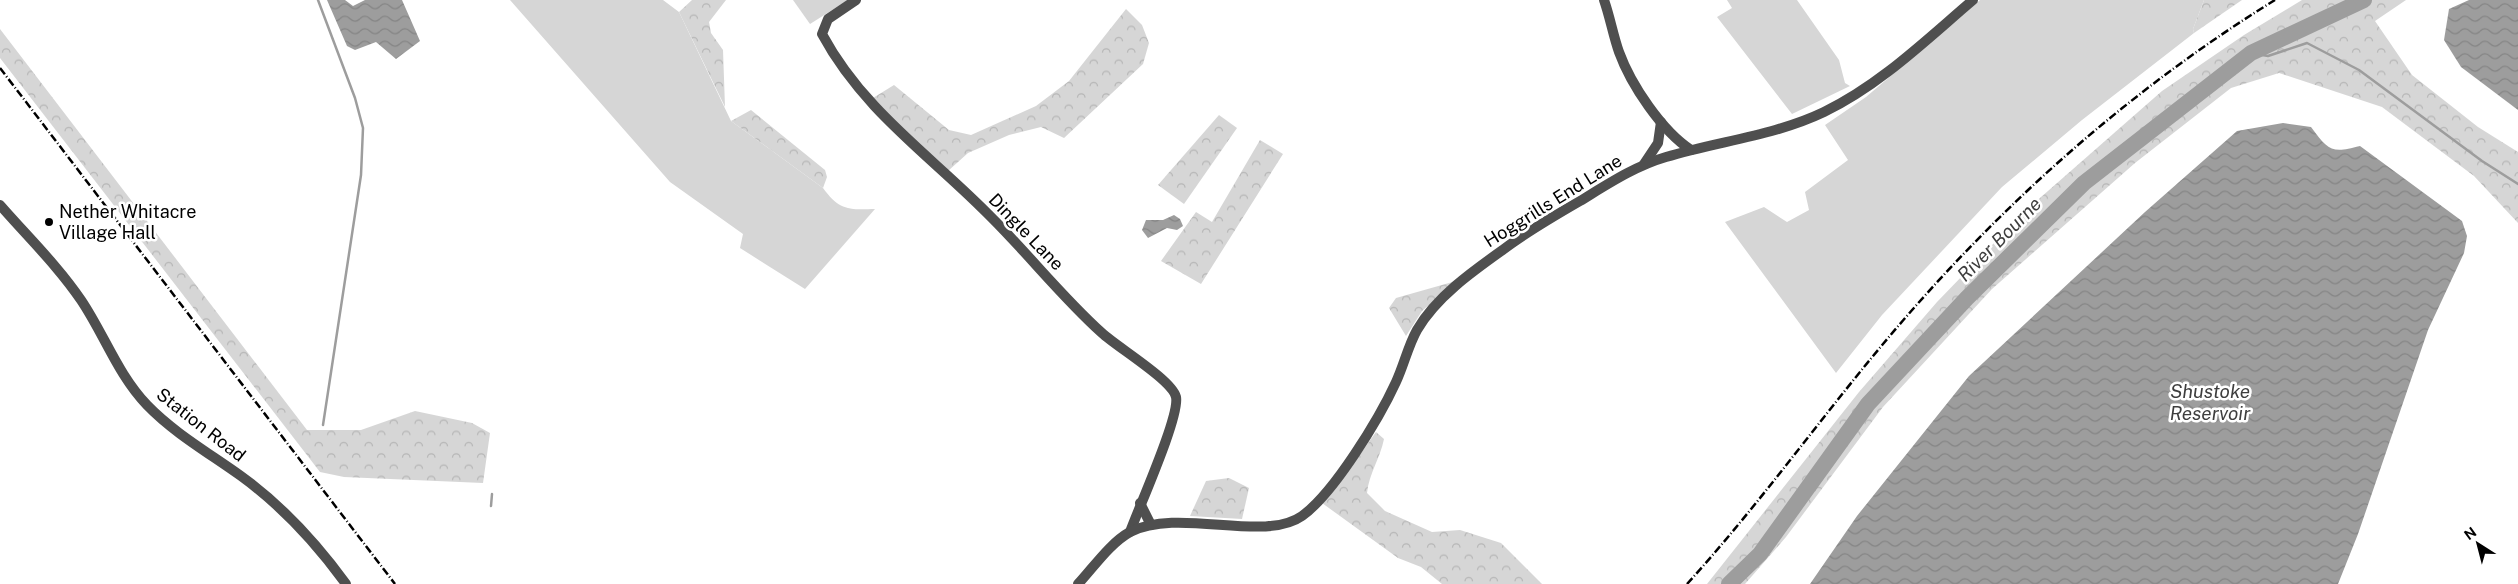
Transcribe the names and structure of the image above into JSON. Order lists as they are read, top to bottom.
{
  "streets": {
    "street": ["Hoggrills End Lane", "Dingle Lane", "Station Road"]
  },
  "crossings": [
    ["Hoggrills End Lane", "Dingle Lane"]
  ],
  "water": ["River Bourne", "Shustoke Reservoir"],
  "places": ["Nether Whitacre Village Hall"],
  "north": "top left"
}
